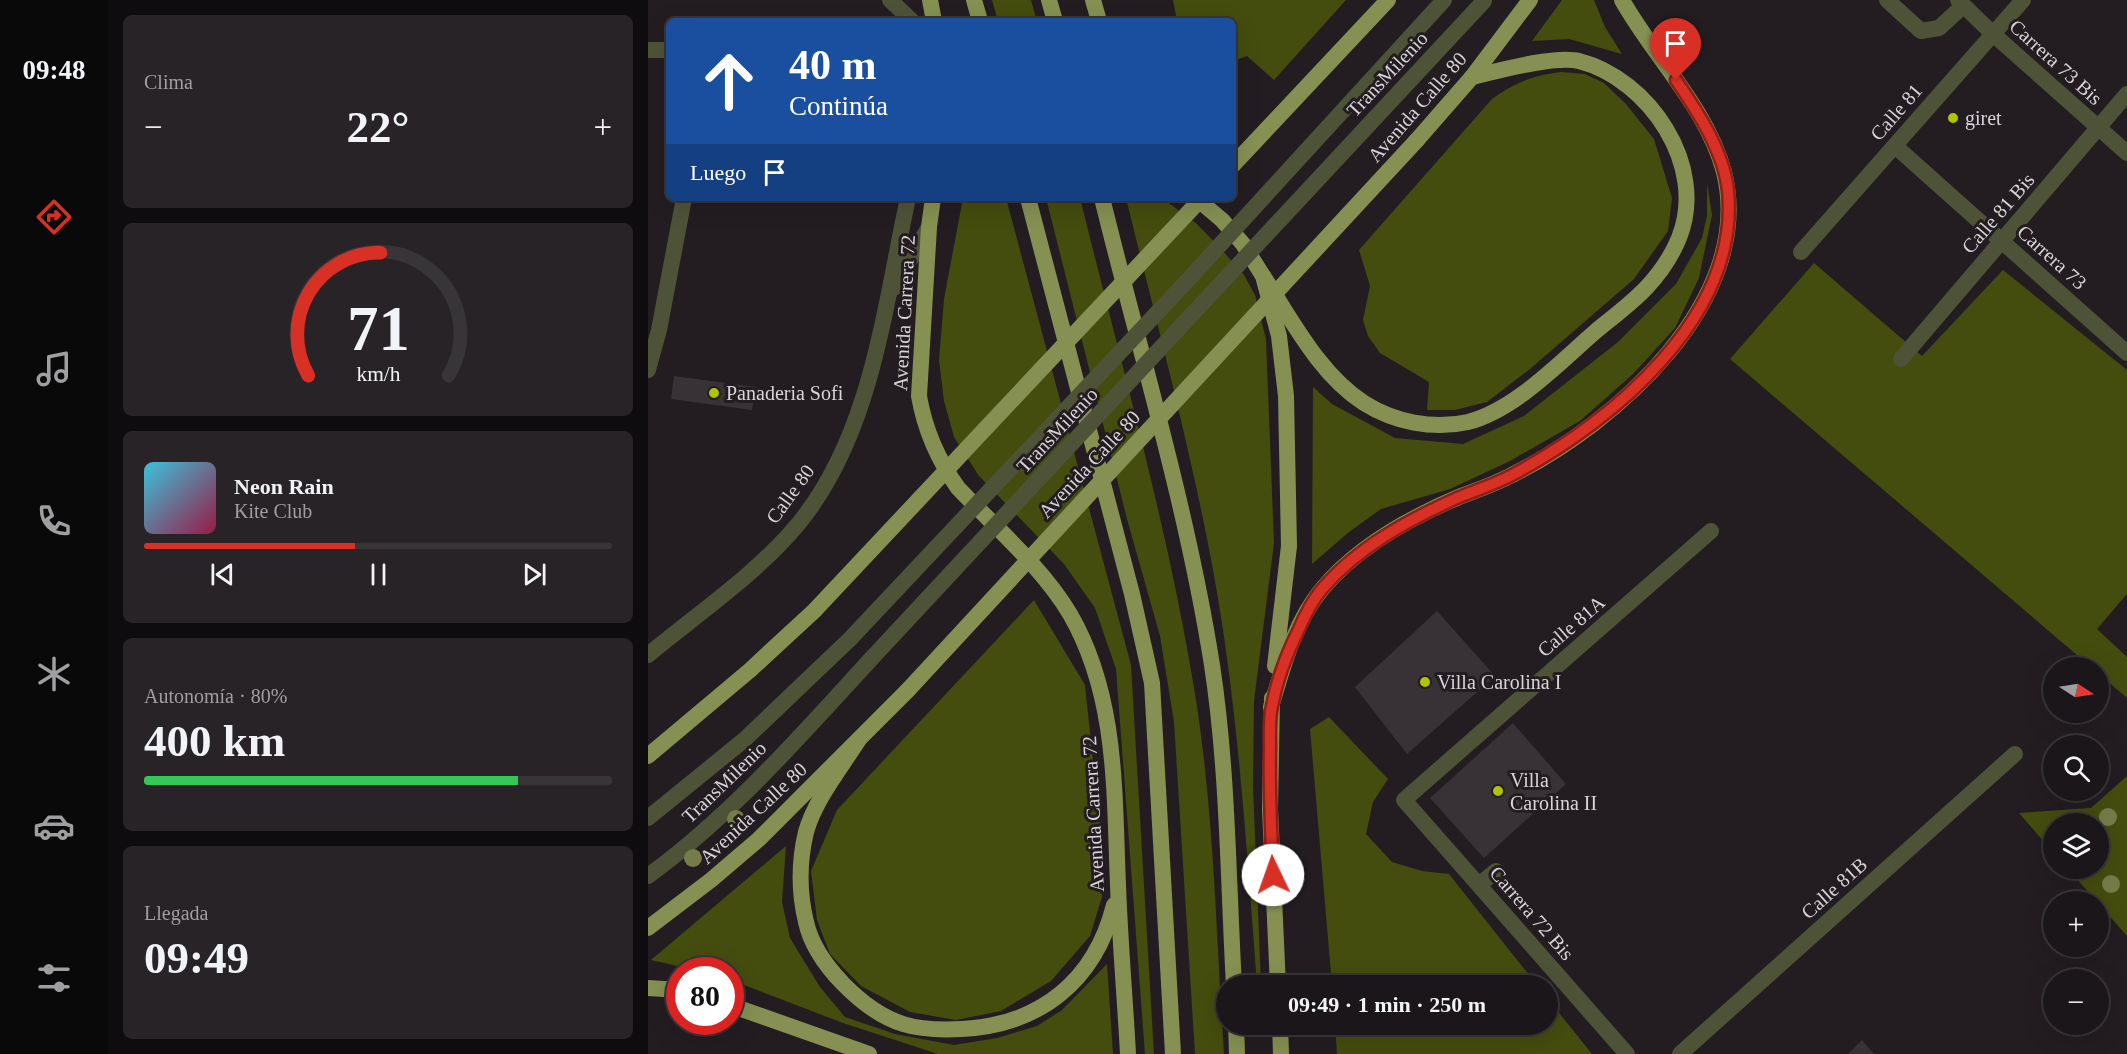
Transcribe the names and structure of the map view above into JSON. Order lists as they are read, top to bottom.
{
  "streets": {
    "highway": ["Avenida Calle 80", "Avenida Carrera 72"],
    "street": [
      "Carrera 73 Bis",
      "TransMilenio",
      "Calle 81",
      "Calle 81 Bis",
      "Carrera 73",
      "Calle 80",
      "Calle 81A",
      "Calle 81B",
      "Carrera 72 Bis"
    ]
  },
  "crossings": [
    ["Carrera 73 Bis", "Calle 81"],
    ["Carrera 73 Bis", "Calle 81 Bis"],
    ["Calle 81", "Carrera 73"],
    ["Calle 81 Bis", "Carrera 73"],
    ["Calle 81A", "Carrera 72 Bis"]
  ],
  "places": [
    "giret",
    "Panaderia Sofi",
    "Villa Carolina I",
    "Villa Carolina II"
  ],
  "north": "right",
  "page": {
    "tabs": "09:48",
    "tile": [
      "Clima",
      ["Autonomía · 80%", "400 km"],
      ["Llegada", "09:49"]
    ],
    "turn": ["40 m", "Continúa"],
    "heat": ["−", "22°", "+"],
    "then": "Luego",
    "song": ["Neon Rain", "Kite Club"],
    "map_buttons": ["+", "−"],
    "limit": "80",
    "trip": "09:49 · 1 min · 250 m",
    "gauge": ["71", "km/h"]
  }
}
